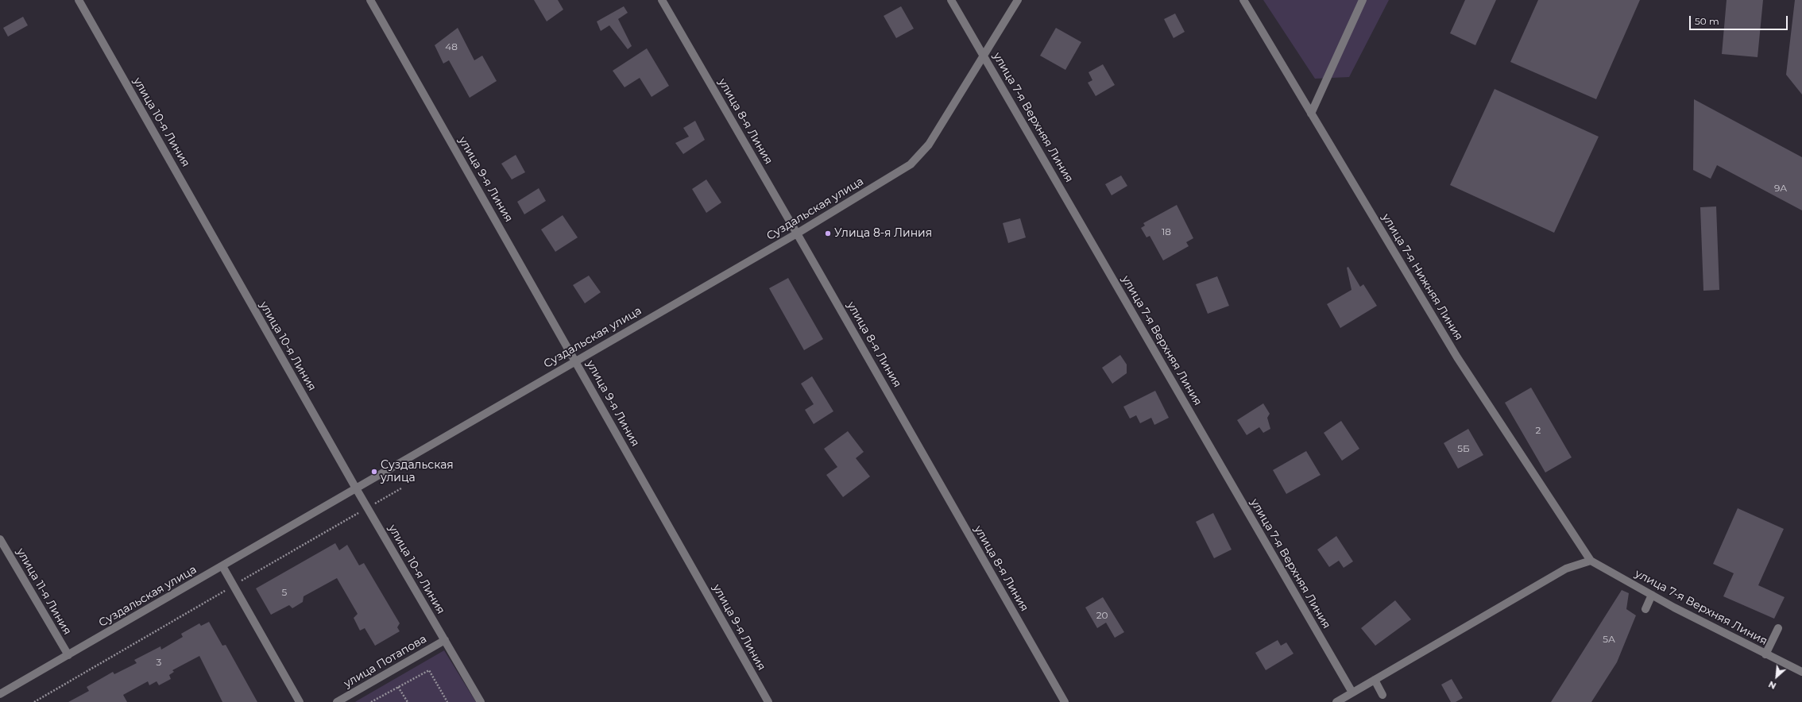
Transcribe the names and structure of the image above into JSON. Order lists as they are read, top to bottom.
{
  "streets": {
    "street": [
      "улица 7-я Верхняя Линия",
      "улица 8-я Линия",
      "улица 10-я Линия",
      "улица 9-я Линия",
      "Суздальская улица",
      "улица 7-я Нижняя Линия",
      "улица 11-я Линия",
      "улица Потапова"
    ]
  },
  "crossings": [
    ["улица 7-я Верхняя Линия", "Суздальская улица"],
    ["улица 7-я Верхняя Линия", "улица 7-я Нижняя Линия"],
    ["улица 8-я Линия", "Суздальская улица"],
    ["улица 10-я Линия", "Суздальская улица"],
    ["улица 10-я Линия", "улица Потапова"],
    ["улица 9-я Линия", "Суздальская улица"],
    ["Суздальская улица", "улица 11-я Линия"]
  ],
  "places": ["Улица 8-я Линия", "Суздальская улица"],
  "house_numbers": [
    "48",
    "9А",
    "18",
    "2",
    "5Б",
    "5",
    "20",
    "5А",
    "3"
  ],
  "scale_bar": "50 m",
  "north": "bottom left"
}
